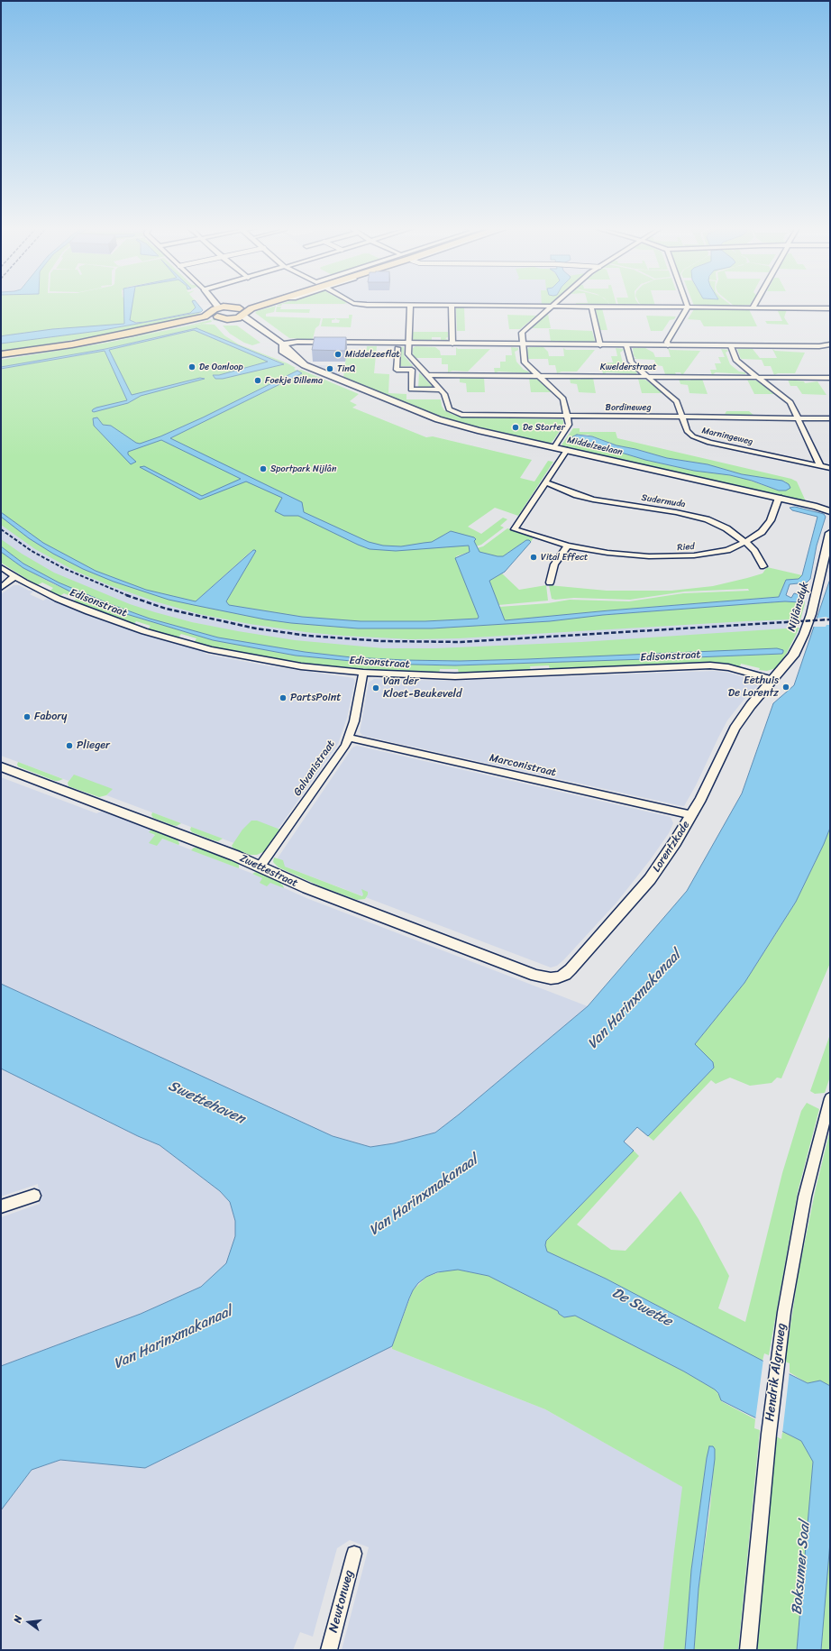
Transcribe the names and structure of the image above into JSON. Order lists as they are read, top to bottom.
{
  "streets": {
    "street": [
      "Kwelderstraat",
      "Bordineweg",
      "Marningeweg",
      "Middelzeelaan",
      "Sudermuda",
      "Ried",
      "Edisonstraat",
      "Nijlânsdyk",
      "Marconistraat",
      "Galvanistraat",
      "Lorentzkade",
      "Zwettestraat",
      "Hendrik Algraweg",
      "Newtonweg"
    ]
  },
  "crossings": [
    ["Kwelderstraat", "Bordineweg"],
    ["Kwelderstraat", "Marningeweg"],
    ["Bordineweg", "Marningeweg"],
    ["Middelzeelaan", "Ried"],
    ["Sudermuda", "Ried"],
    ["Edisonstraat", "Nijlânsdyk"],
    ["Edisonstraat", "Galvanistraat"],
    ["Edisonstraat", "Lorentzkade"],
    ["Nijlânsdyk", "Lorentzkade"],
    ["Marconistraat", "Galvanistraat"],
    ["Marconistraat", "Lorentzkade"],
    ["Galvanistraat", "Zwettestraat"],
    ["Lorentzkade", "Zwettestraat"]
  ],
  "water": [
    "Van Harinxmakanaal",
    "Swettehaven",
    "De Swette",
    "Boksumer Soal"
  ],
  "places": [
    "Middelzeeflat",
    "De Oanloop",
    "TinQ",
    "Foekje Dillema",
    "De Starter",
    "Sportpark Nijlân",
    "Vital Effect",
    "Eethuis De Lorentz",
    "Van der Kloet-Beukeveld",
    "PartsPoint",
    "Fabory",
    "Plieger"
  ],
  "north": "left"
}
